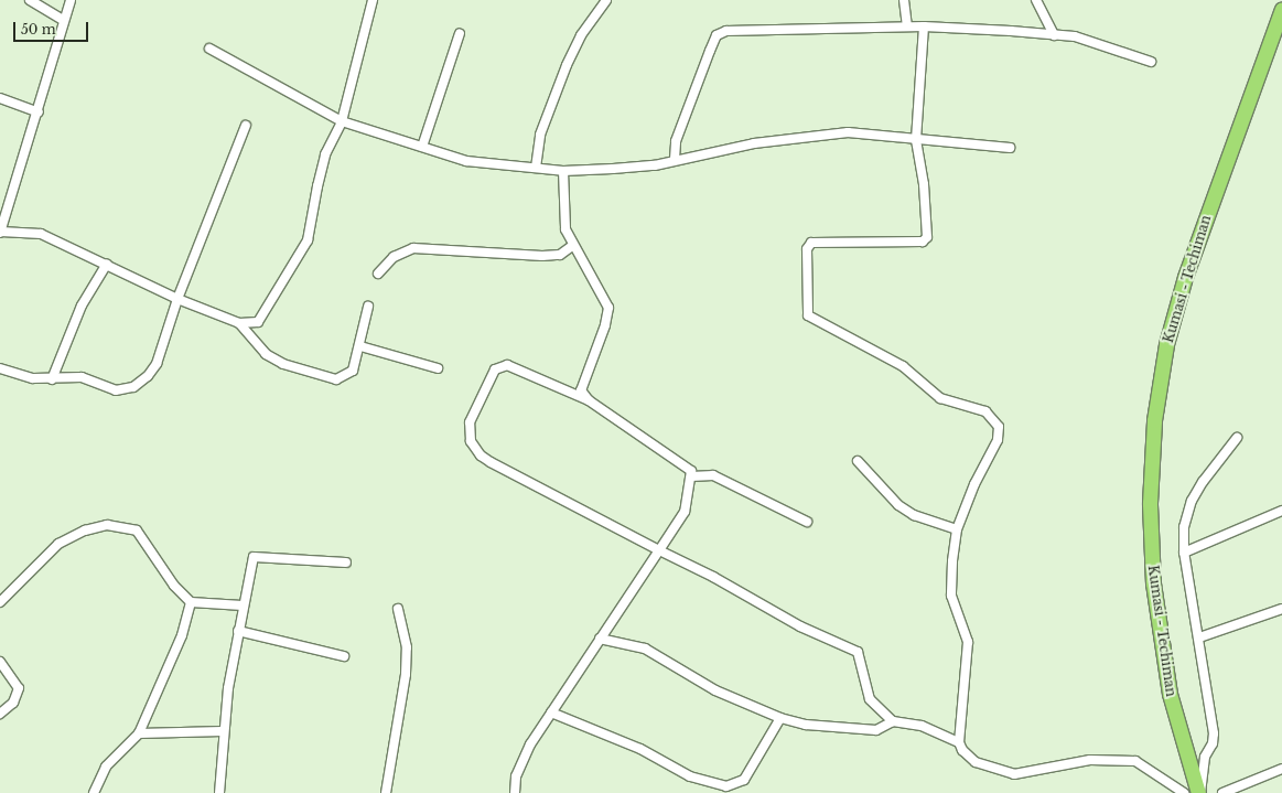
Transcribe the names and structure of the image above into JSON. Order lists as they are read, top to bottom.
{
  "streets": {
    "highway": ["Kumasi - Techiman"]
  },
  "scale_bar": "50 m"
}
